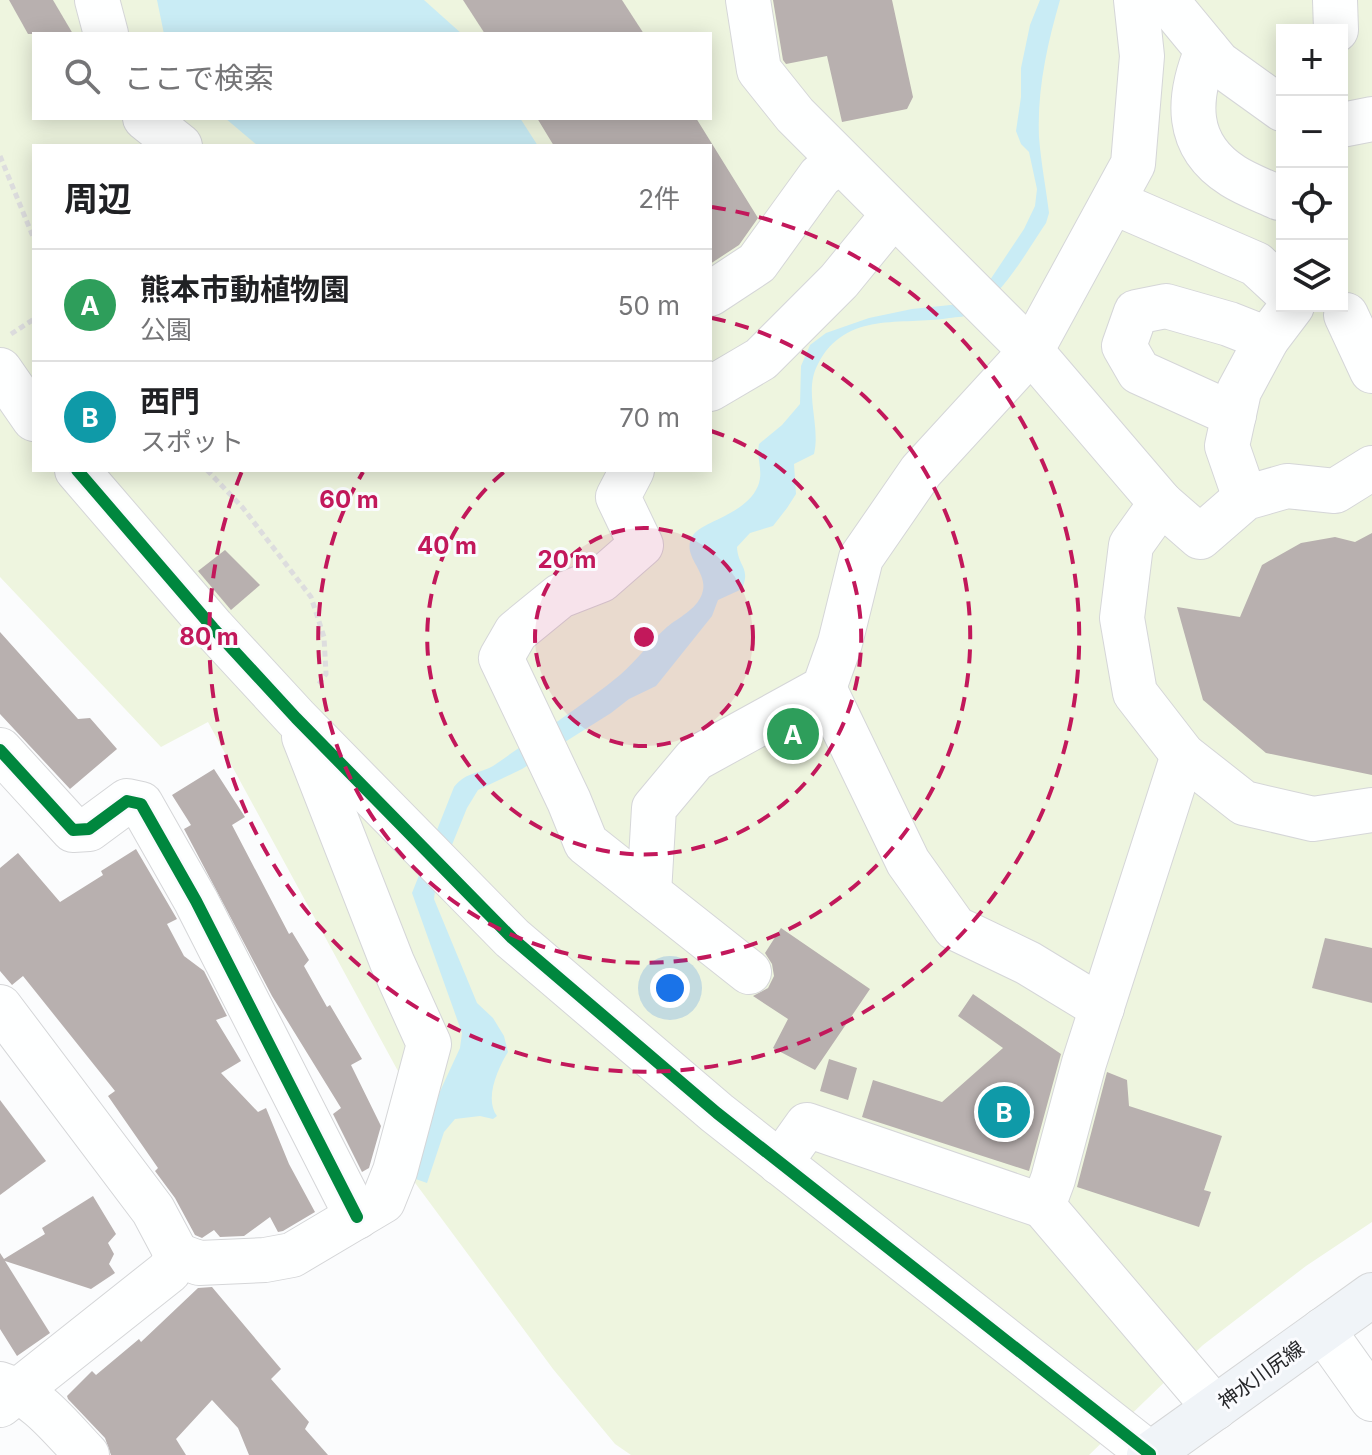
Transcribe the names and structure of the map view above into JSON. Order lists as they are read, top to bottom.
{
  "streets": {
    "main road": ["神水川尻線"]
  },
  "page": {
    "map_buttons": ["+", "−"],
    "search": "ここで検索",
    "heading": ["周辺", "2件"],
    "list": [
      {
        "mark": "A",
        "name": "熊本市動植物園",
        "note": "公園",
        "value": "50 m"
      },
      {
        "mark": "B",
        "name": "西門",
        "note": "スポット",
        "value": "70 m"
      }
    ],
    "pins": ["A", "B"]
  },
  "rings": [
    "60 m",
    "40 m",
    "20 m",
    "80 m"
  ]
}
